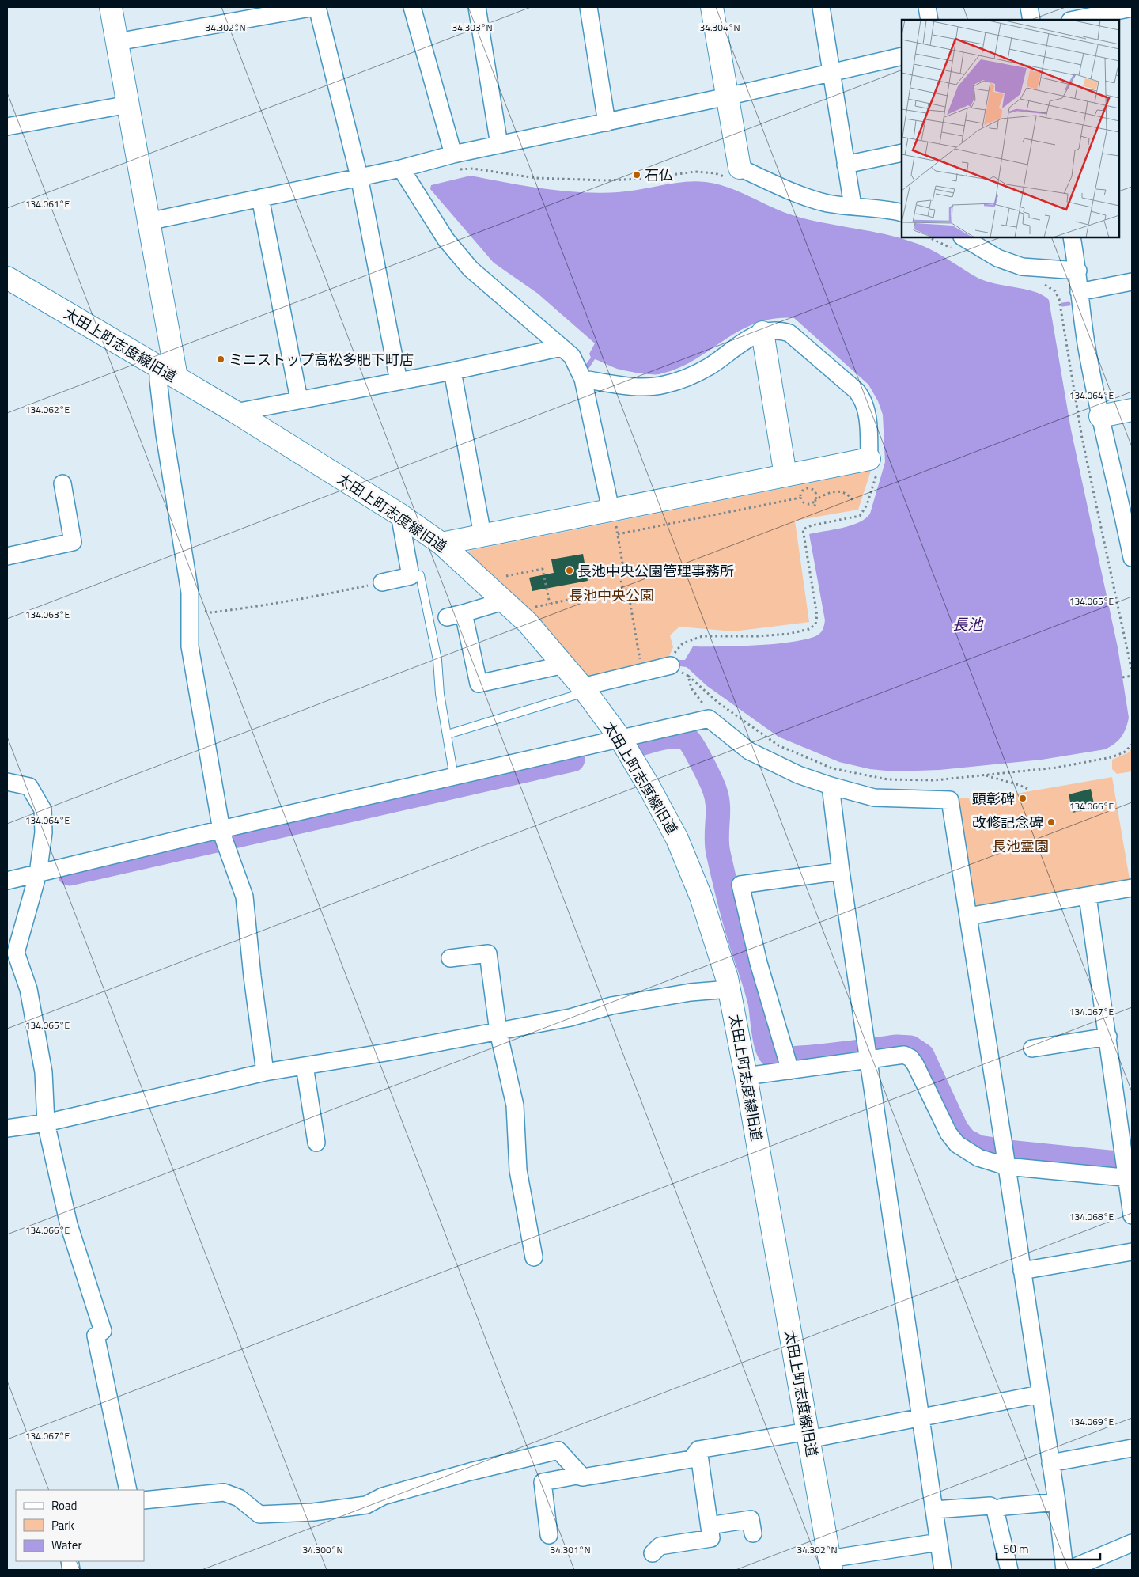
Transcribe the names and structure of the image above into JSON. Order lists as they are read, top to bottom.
{
  "streets": {
    "street": ["太田上町志度線旧道"]
  },
  "water": ["長池"],
  "parks": ["長池中央公園", "長池霊園"],
  "places": [
    "石仏",
    "ミニストップ高松多肥下町店",
    "長池中央公園管理事務所",
    "顕彰碑",
    "改修記念碑"
  ],
  "legend": ["Road", "Park", "Water"],
  "scale_bar": "50 m",
  "coordinates": [
    "34.304°N",
    "34.302°N",
    "34.303°N",
    "134.061°E",
    "134.064°E",
    "134.062°E",
    "134.065°E",
    "134.063°E",
    "134.066°E",
    "134.067°E",
    "134.068°E",
    "134.069°E",
    "34.300°N",
    "34.301°N"
  ]
}
